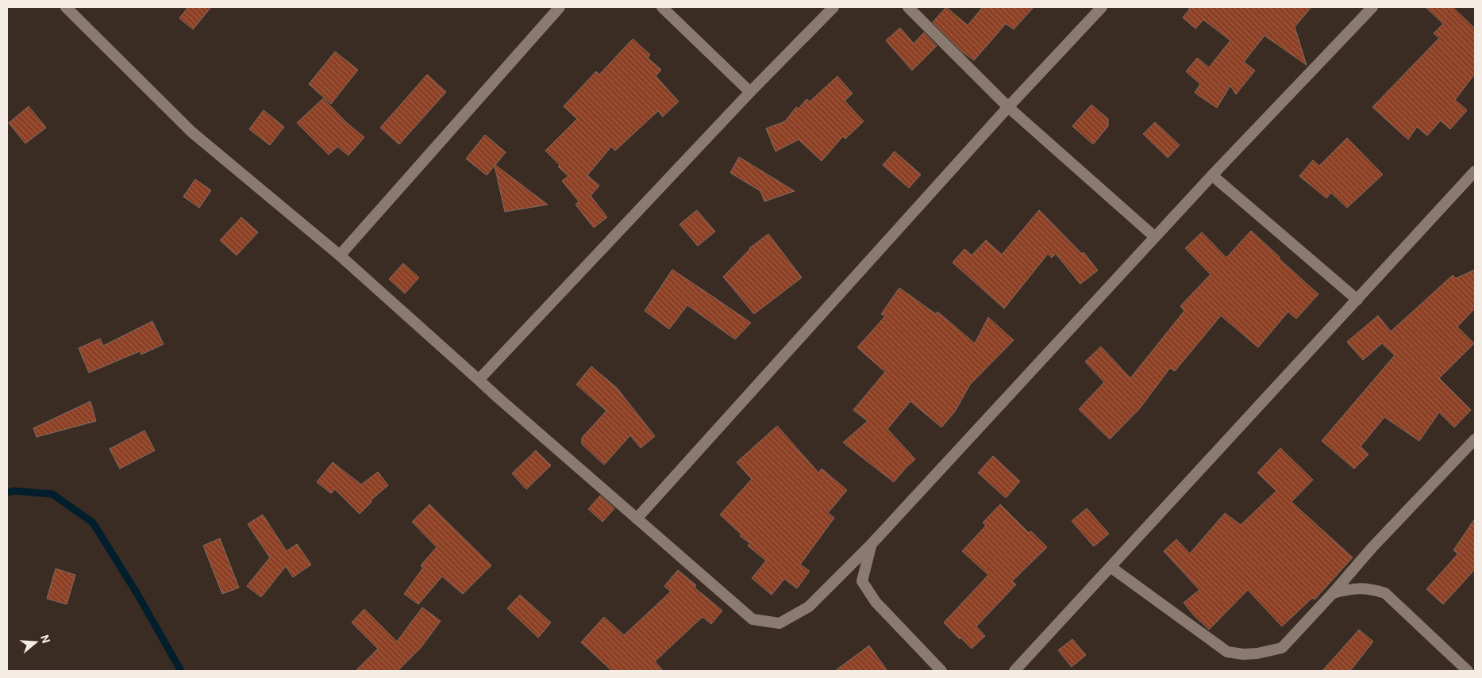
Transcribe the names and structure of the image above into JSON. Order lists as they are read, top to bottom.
{
  "north": "right"
}
